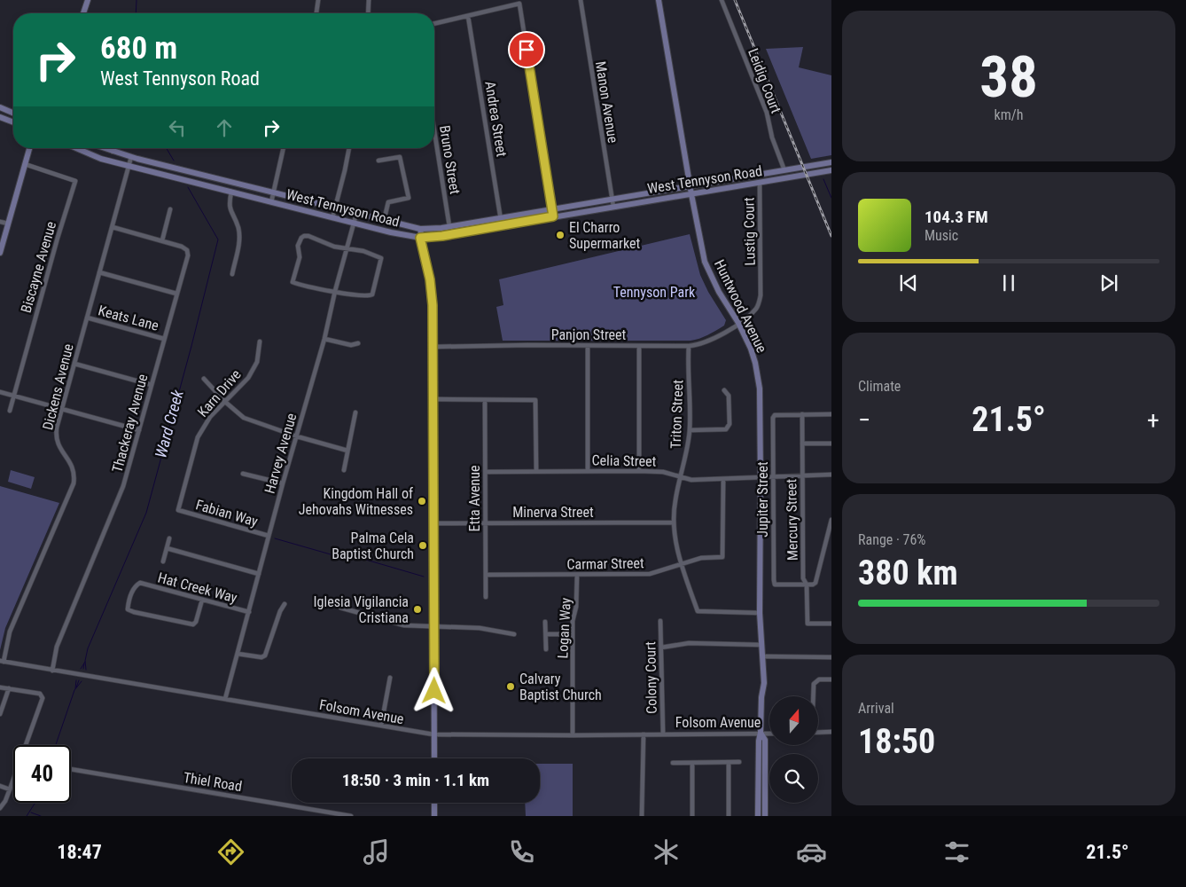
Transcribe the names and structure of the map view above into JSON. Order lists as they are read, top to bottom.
{
  "streets": {
    "street": [
      "Leidig Court",
      "Manon Avenue",
      "Andrea Street",
      "Bruno Street",
      "West Tennyson Road",
      "Lustig Court",
      "Biscayne Avenue",
      "Huntwood Avenue",
      "Keats Lane",
      "Panjon Street",
      "Dickens Avenue",
      "Karn Drive",
      "Triton Street",
      "Thackeray Avenue",
      "Harvey Avenue",
      "Celia Street",
      "Etta Avenue",
      "Jupiter Street",
      "Minerva Street",
      "Fabian Way",
      "Mercury Street",
      "Carmar Street",
      "Hat Creek Way",
      "Logan Way",
      "Colony Court",
      "Folsom Avenue",
      "Thiel Road"
    ]
  },
  "crossings": [
    ["Leidig Court", "West Tennyson Road"],
    ["Manon Avenue", "West Tennyson Road"],
    ["Andrea Street", "West Tennyson Road"],
    ["Bruno Street", "West Tennyson Road"],
    ["West Tennyson Road", "Lustig Court"],
    ["West Tennyson Road", "Huntwood Avenue"],
    ["West Tennyson Road", "Dickens Avenue"],
    ["West Tennyson Road", "Harvey Avenue"],
    ["Lustig Court", "Huntwood Avenue"],
    ["Lustig Court", "Panjon Street"],
    ["Huntwood Avenue", "Panjon Street"],
    ["Huntwood Avenue", "Triton Street"],
    ["Huntwood Avenue", "Celia Street"],
    ["Huntwood Avenue", "Folsom Avenue"],
    ["Keats Lane", "Dickens Avenue"],
    ["Keats Lane", "Thackeray Avenue"],
    ["Panjon Street", "Triton Street"],
    ["Dickens Avenue", "Thackeray Avenue"],
    ["Dickens Avenue", "Folsom Avenue"],
    ["Karn Drive", "Fabian Way"],
    ["Triton Street", "Celia Street"],
    ["Triton Street", "Minerva Street"],
    ["Triton Street", "Carmar Street"],
    ["Thackeray Avenue", "Folsom Avenue"],
    ["Harvey Avenue", "Fabian Way"],
    ["Harvey Avenue", "Hat Creek Way"],
    ["Harvey Avenue", "Folsom Avenue"],
    ["Celia Street", "Etta Avenue"],
    ["Celia Street", "Jupiter Street"],
    ["Celia Street", "Mercury Street"],
    ["Celia Street", "Carmar Street"],
    ["Etta Avenue", "Minerva Street"],
    ["Etta Avenue", "Carmar Street"],
    ["Jupiter Street", "Mercury Street"],
    ["Carmar Street", "Logan Way"],
    ["Logan Way", "Folsom Avenue"],
    ["Colony Court", "Folsom Avenue"]
  ],
  "water": ["Ward Creek"],
  "parks": ["Tennyson Park"],
  "places": [
    "El Charro Supermarket",
    "Kingdom Hall of Jehovahs Witnesses",
    "Palma Cela Baptist Church",
    "Iglesia Vigilancia Cristiana",
    "Calvary Baptist Church"
  ],
  "north": "top",
  "page": {
    "tile": [
      ["38", "km/h"],
      "Climate",
      ["Range · 76%", "380 km"],
      ["Arrival", "18:50"]
    ],
    "turn": ["680 m", "West Tennyson Road"],
    "song": ["104.3 FM", "Music"],
    "heat": ["−", "21.5°", "+"],
    "limit": "40",
    "trip": "18:50 · 3 min · 1.1 km",
    "tabs": ["18:47", "21.5°"]
  }
}
